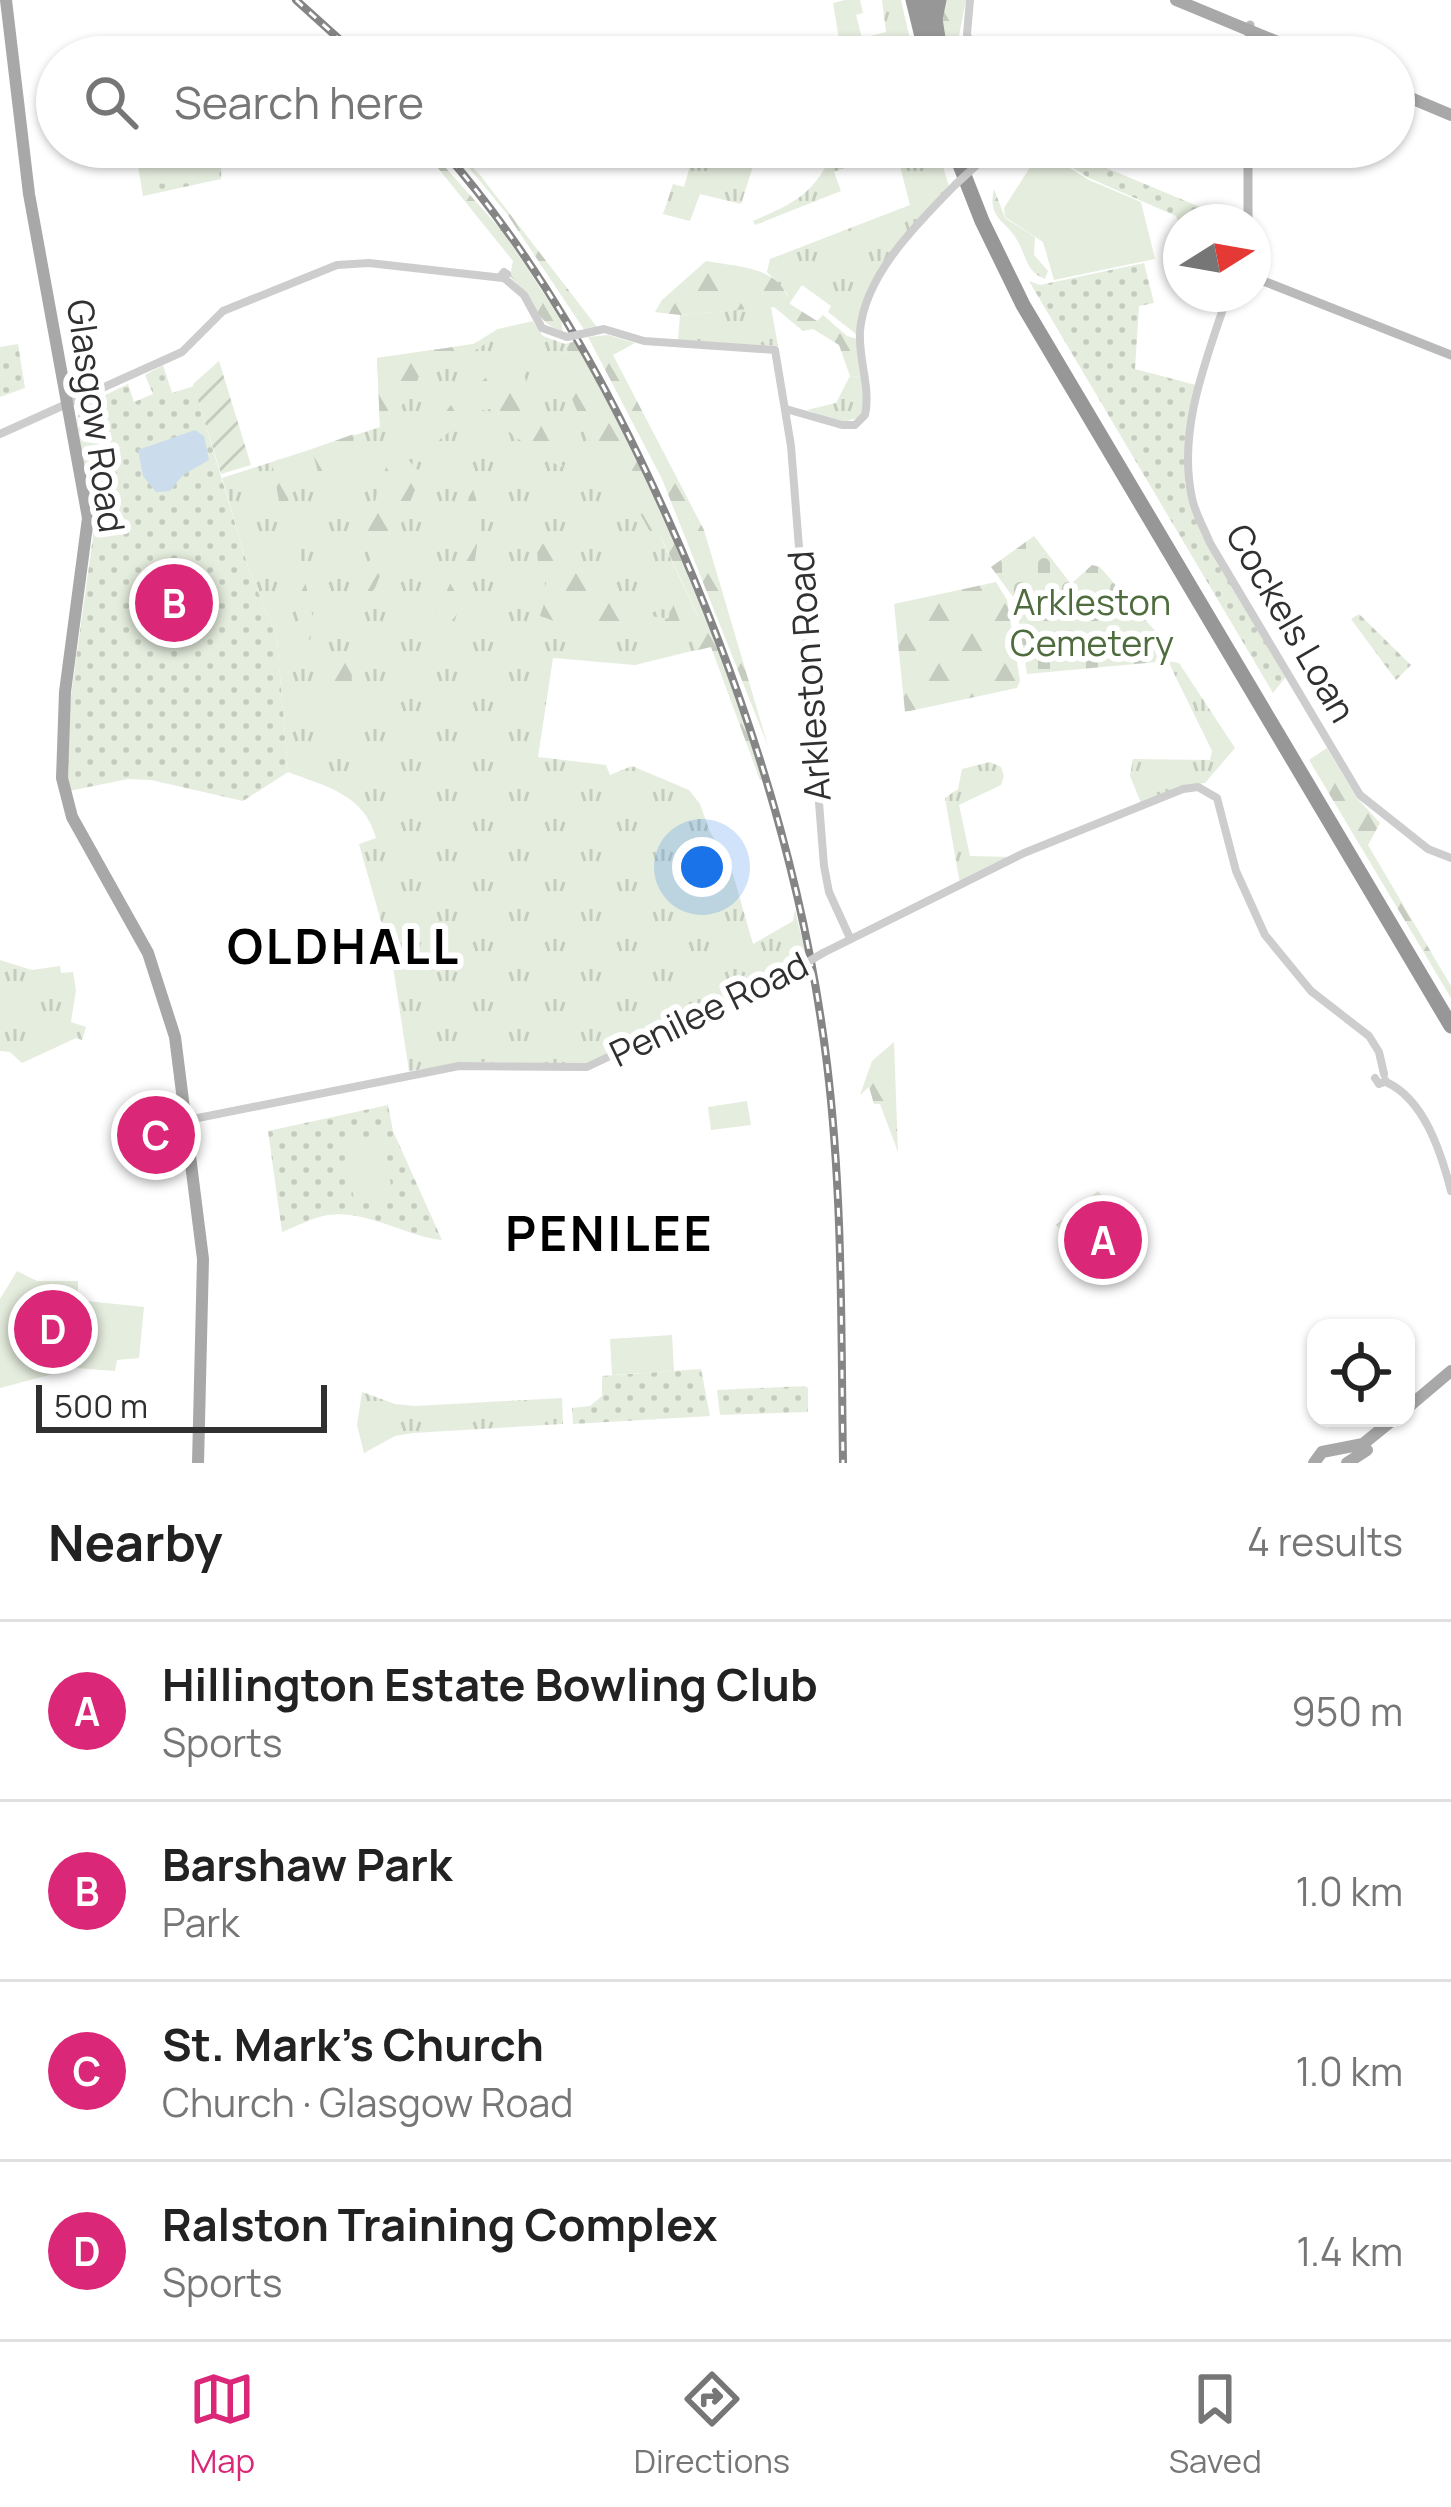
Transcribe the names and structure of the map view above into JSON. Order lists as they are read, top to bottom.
{
  "streets": {
    "main road": ["Glasgow Road"],
    "street": ["Cockels Loan", "Arkleston Road", "Penilee Road"]
  },
  "crossings": [
    ["Glasgow Road", "Arkleston Road"],
    ["Glasgow Road", "Penilee Road"],
    ["Arkleston Road", "Penilee Road"]
  ],
  "districts": ["OLDHALL", "PENILEE"],
  "parks": ["Arkleston Cemetery"],
  "scale_bar": "500 m",
  "north": "right",
  "page": {
    "search": "Search here",
    "pins": [
      "B",
      "C",
      "A",
      "D"
    ],
    "scale": "500 m",
    "heading": ["Nearby", "4 results"],
    "list": [
      {
        "mark": "A",
        "name": "Hillington Estate Bowling Club",
        "note": "Sports",
        "value": "950 m"
      },
      {
        "mark": "B",
        "name": "Barshaw Park",
        "note": "Park",
        "value": "1.0 km"
      },
      {
        "mark": "C",
        "name": "St. Mark's Church",
        "note": "Church · Glasgow Road",
        "value": "1.0 km"
      },
      {
        "mark": "D",
        "name": "Ralston Training Complex",
        "note": "Sports",
        "value": "1.4 km"
      }
    ],
    "nav": ["Map", "Directions", "Saved"]
  }
}
